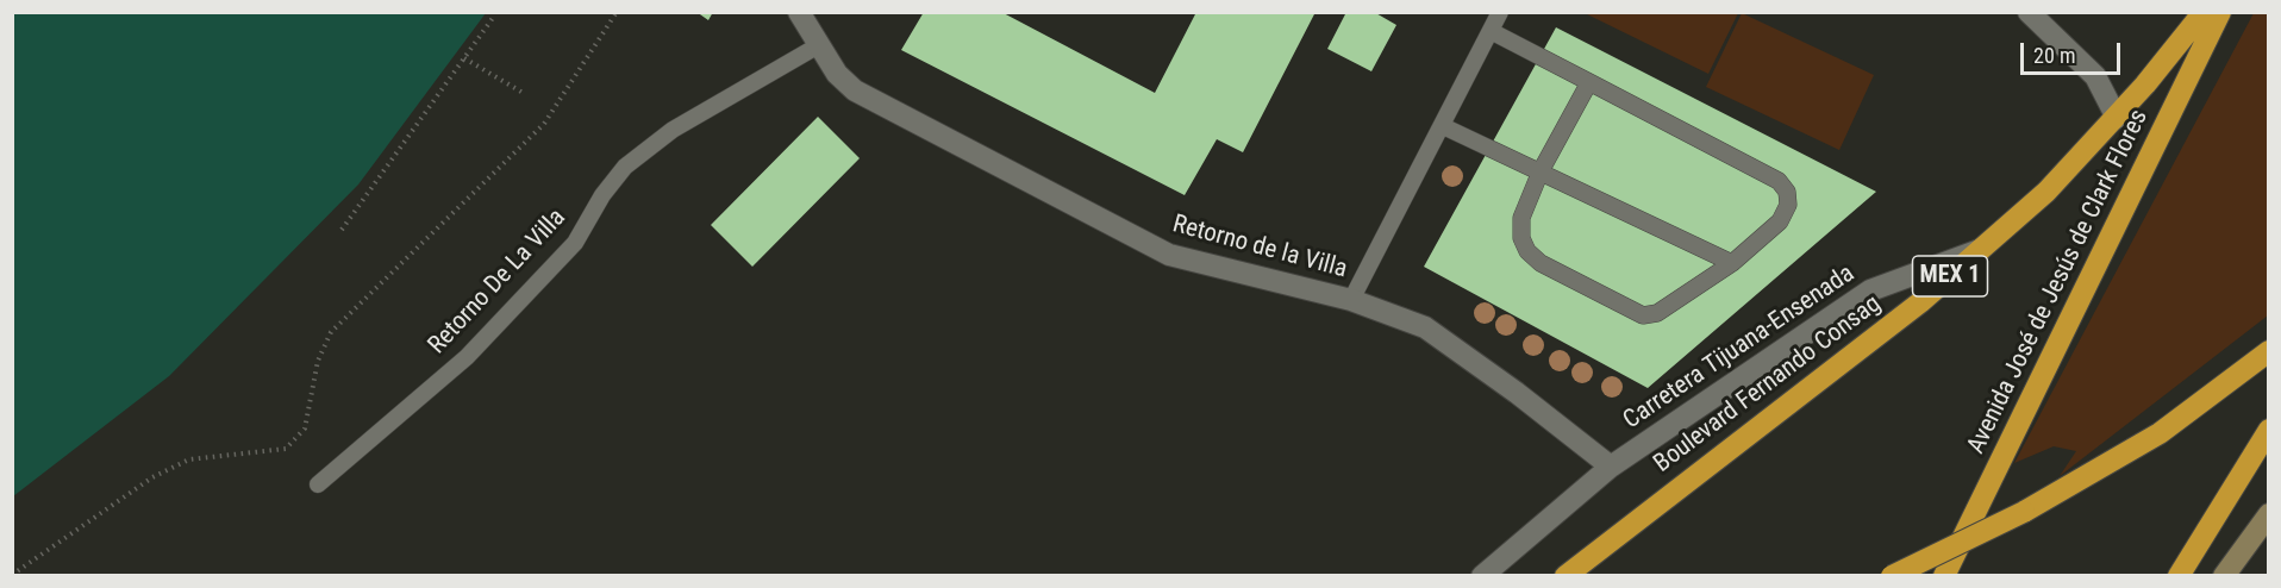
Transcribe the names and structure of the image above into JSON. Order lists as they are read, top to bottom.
{
  "streets": {
    "highway": ["MEX 1", "Avenida José de Jesús de Clark Flores", "Boulevard Fernando Consag"],
    "street": ["Retorno de la Villa", "Carretera Tijuana-Ensenada"],
    "lane": ["Retorno De La Villa"]
  },
  "crossings": [
    ["Retorno de la Villa", "Retorno De La Villa"],
    ["Retorno de la Villa", "Carretera Tijuana-Ensenada"],
    ["Carretera Tijuana-Ensenada", "Boulevard Fernando Consag"]
  ],
  "scale_bar": "20 m"
}
